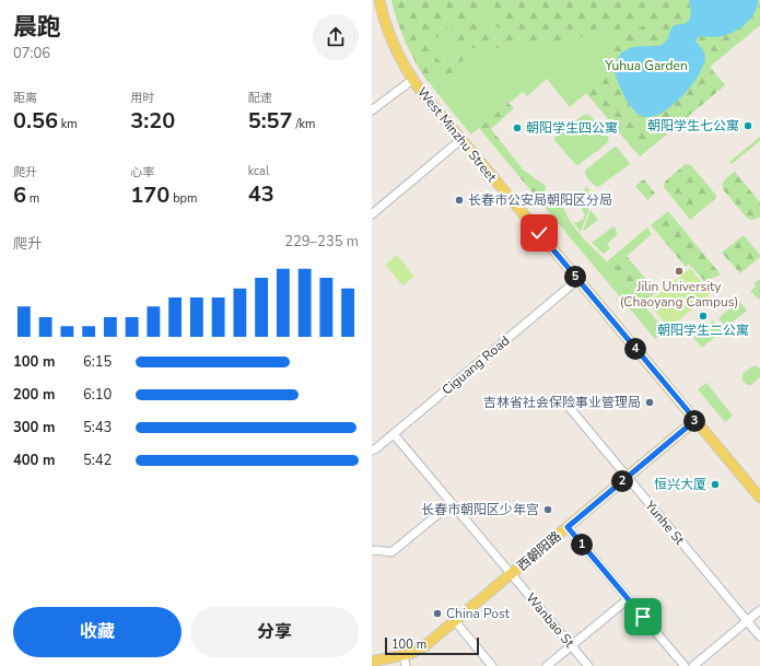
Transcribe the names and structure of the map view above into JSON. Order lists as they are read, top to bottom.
{
  "streets": {
    "main road": ["West Minzhu Street", "西朝阳路"],
    "street": ["Ciguang Road", "Yunhe St", "Wanbao St"]
  },
  "crossings": [
    ["West Minzhu Street", "Ciguang Road"],
    ["West Minzhu Street", "西朝阳路"],
    ["Ciguang Road", "Wanbao St"],
    ["Yunhe St", "西朝阳路"],
    ["西朝阳路", "Wanbao St"]
  ],
  "parks": ["Yuhua Garden"],
  "places": [
    "朝阳学生七公寓",
    "朝阳学生四公寓",
    "长春市公安局朝阳区分局",
    "Jilin University (Chaoyang Campus)",
    "朝阳学生二公寓",
    "吉林省社会保险事业管理局",
    "恒兴大厦",
    "长春市朝阳区少年宫",
    "China Post"
  ],
  "scale_bar": "100 m",
  "page": {
    "heading": ["晨跑", "07:06"],
    "stats": [
      ["距离", "0.56 km"],
      ["用时", "3:20"],
      ["配速", "5:57 /km"],
      ["爬升", "6 m"],
      ["心率", "170 bpm"],
      ["kcal", "43"]
    ],
    "chart": ["爬升", "229–235 m"],
    "pins": [
      "5",
      "4",
      "3",
      "2",
      "1"
    ],
    "list": [
      {
        "name": "100 m",
        "note": "6:15"
      },
      {
        "name": "200 m",
        "note": "6:10"
      },
      {
        "name": "300 m",
        "note": "5:43"
      },
      {
        "name": "400 m",
        "note": "5:42"
      }
    ],
    "buttons": ["收藏", "分享"],
    "scale": "100 m"
  }
}
